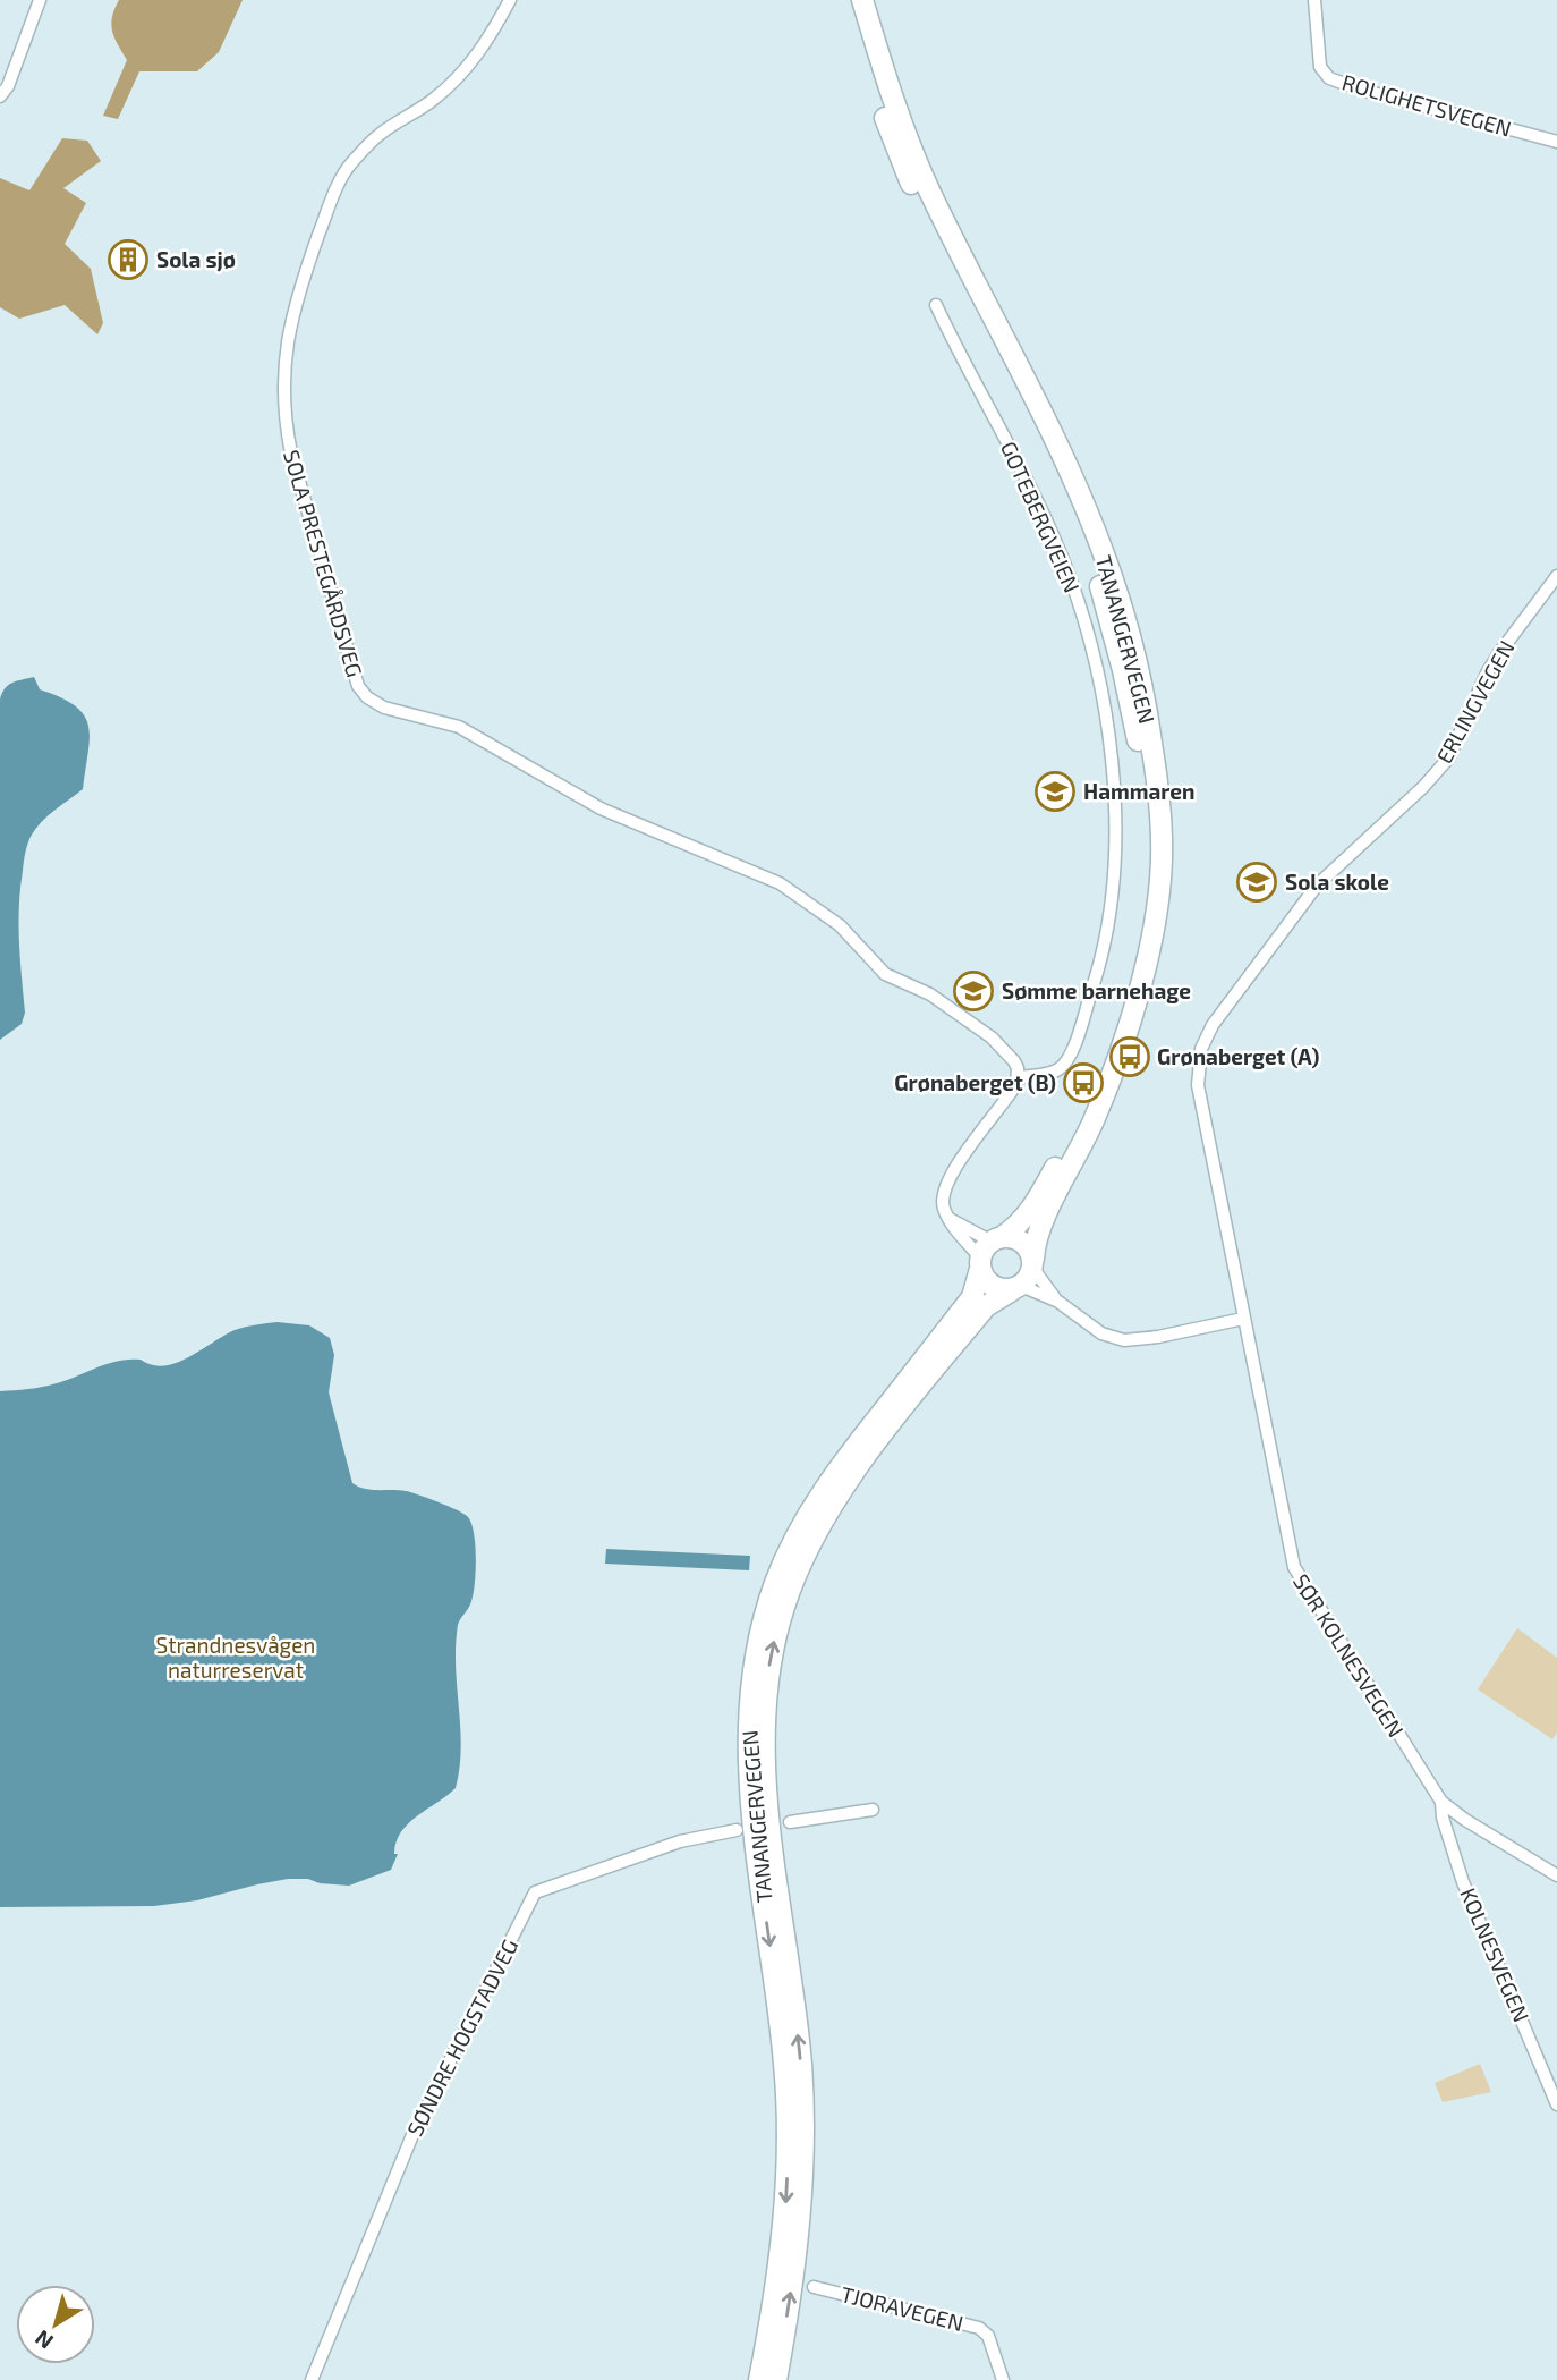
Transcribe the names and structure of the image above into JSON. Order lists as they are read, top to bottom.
{
  "streets": {
    "highway": ["TANANGERVEGEN"],
    "street": [
      "ROLIGHETSVEGEN",
      "GOTEBERGVEIEN",
      "SOLA PRESTEGÅRDSVEG",
      "ERLINGVEGEN",
      "SØR KOLNESVEGEN",
      "KOLNESVEGEN",
      "SØNDRE HOGSTADVEG",
      "TJORAVEGEN"
    ]
  },
  "crossings": [
    ["GOTEBERGVEIEN", "SOLA PRESTEGÅRDSVEG"],
    ["ERLINGVEGEN", "SØR KOLNESVEGEN"],
    ["SØR KOLNESVEGEN", "KOLNESVEGEN"]
  ],
  "parks": ["Strandnesvågen naturreservat"],
  "places": {
    "building": ["Sola sjø"],
    "school or university": ["Hammaren", "Sola skole", "Sømme barnehage"],
    "bus stop": ["Grønaberget (A)", "Grønaberget (B)"]
  },
  "north": "bottom left"
}
